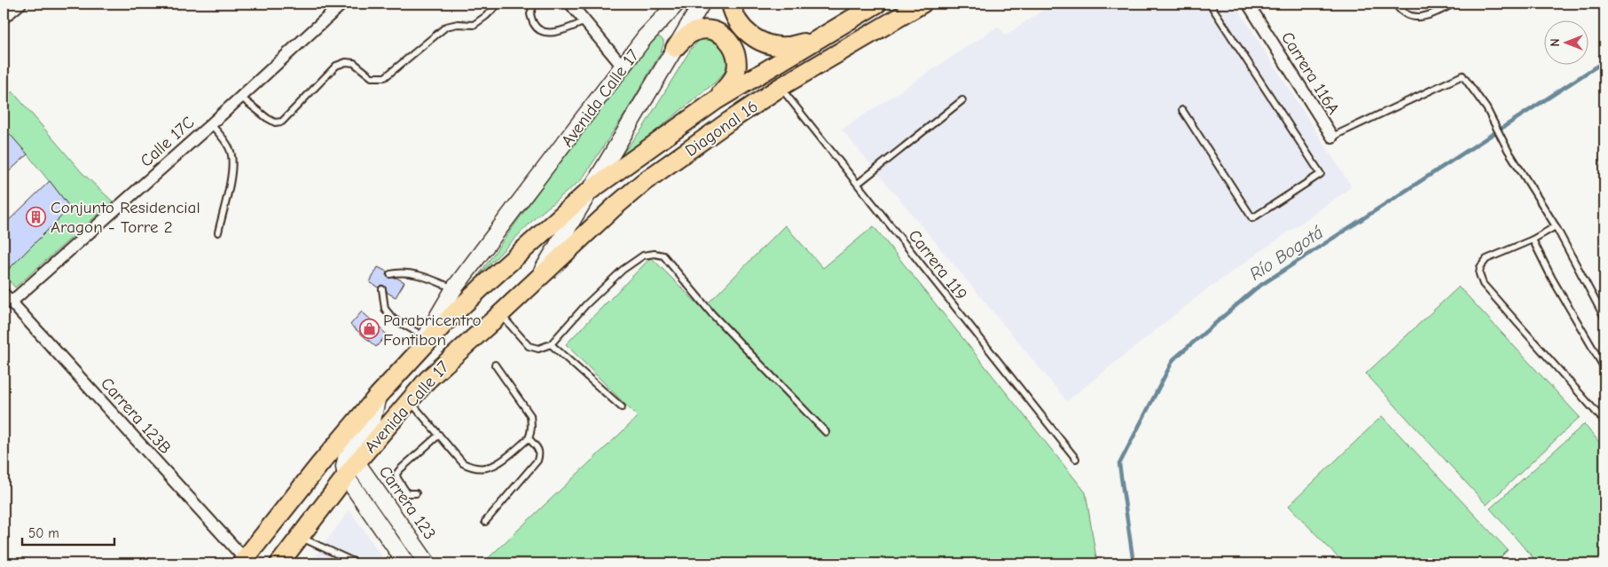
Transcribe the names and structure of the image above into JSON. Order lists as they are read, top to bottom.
{
  "streets": {
    "main road": ["Avenida Calle 17", "Diagonal 16", "Carrera 123"],
    "street": ["Carrera 116A", "Calle 17C", "Carrera 123B"],
    "lane": ["Carrera 119"]
  },
  "crossings": [
    ["Avenida Calle 17", "Diagonal 16"],
    ["Avenida Calle 17", "Carrera 123B"],
    ["Avenida Calle 17", "Carrera 123"],
    ["Diagonal 16", "Carrera 119"],
    ["Calle 17C", "Carrera 123B"]
  ],
  "water": ["Río Bogotá"],
  "places": {
    "building": ["Conjunto Residencial Aragon - Torre 2"],
    "shop": ["Parabricentro Fontibon"]
  },
  "scale_bar": "50 m",
  "north": "left"
}
